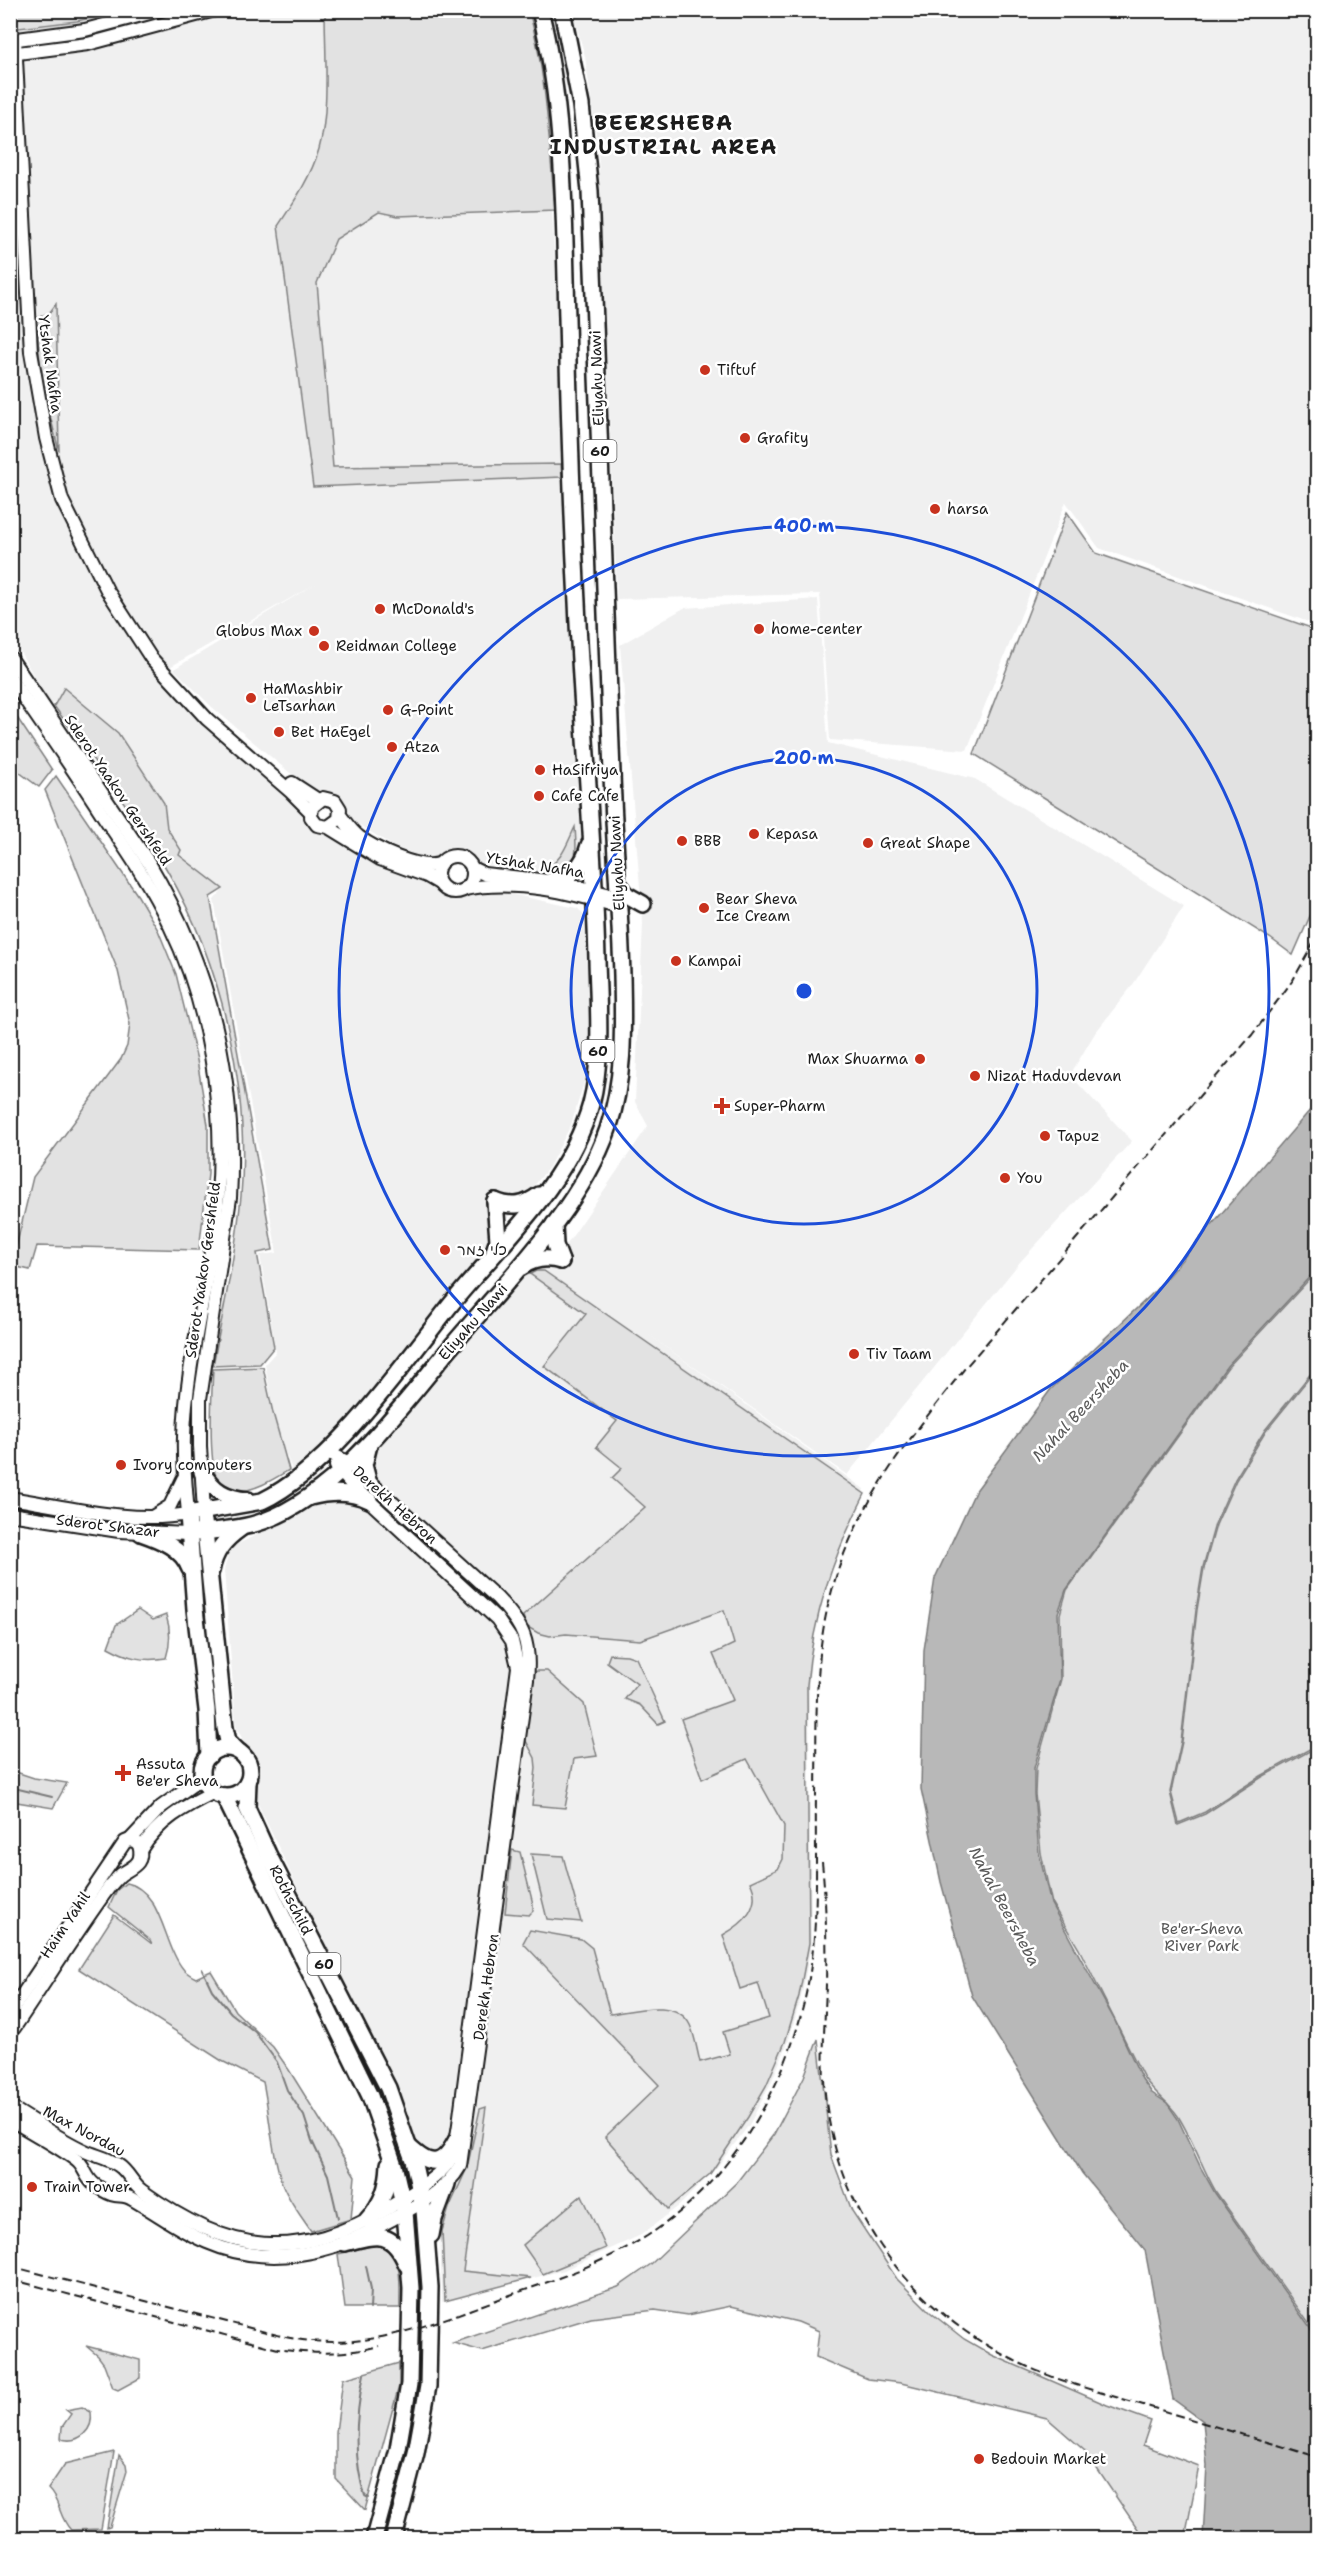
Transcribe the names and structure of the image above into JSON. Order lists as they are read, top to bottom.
{
  "streets": {
    "highway": [
      "Eliyahu Nawi",
      "60",
      "Sderot Shazar",
      "Rothschild"
    ],
    "street": [
      "Ytshak Nafha",
      "Sderot Yaakov Gershfeld",
      "Derekh Hebron",
      "Haim Yahil",
      "Max Nordau"
    ]
  },
  "crossings": [
    ["Ytshak Nafha", "Eliyahu Nawi"],
    ["Eliyahu Nawi", "60"],
    ["Eliyahu Nawi", "Sderot Yaakov Gershfeld"],
    ["Eliyahu Nawi", "Derekh Hebron"],
    ["Eliyahu Nawi", "Sderot Shazar"],
    ["60", "Sderot Yaakov Gershfeld"],
    ["60", "Derekh Hebron"],
    ["60", "Sderot Shazar"],
    ["60", "Rothschild"],
    ["60", "Max Nordau"],
    ["Sderot Yaakov Gershfeld", "Sderot Shazar"],
    ["Derekh Hebron", "Max Nordau"]
  ],
  "districts": ["BEERSHEBA INDUSTRIAL AREA"],
  "water": ["Nahal Beersheba"],
  "parks": ["Be'er-Sheva River Park"],
  "places": {
    "other": [
      "Tiftuf",
      "Grafity",
      "harsa",
      "McDonald's",
      "home-center",
      "Globus Max",
      "Reidman College",
      "HaMashbir LeTsarhan",
      "G-Point",
      "Bet HaEgel",
      "Atza",
      "HaSifriya",
      "Cafe Cafe",
      "Kepasa",
      "BBB",
      "Great Shape",
      "Bear Sheva Ice Cream",
      "Kampai",
      "Max Shuarma",
      "Nizat Haduvdevan",
      "Tapuz",
      "You",
      "כלי זמר",
      "Tiv Taam",
      "Ivory computers",
      "Train Tower",
      "Bedouin Market"
    ],
    "health": ["Super-Pharm", "Assuta Be'er Sheva"]
  },
  "rings": ["400 m", "200 m"]
}
